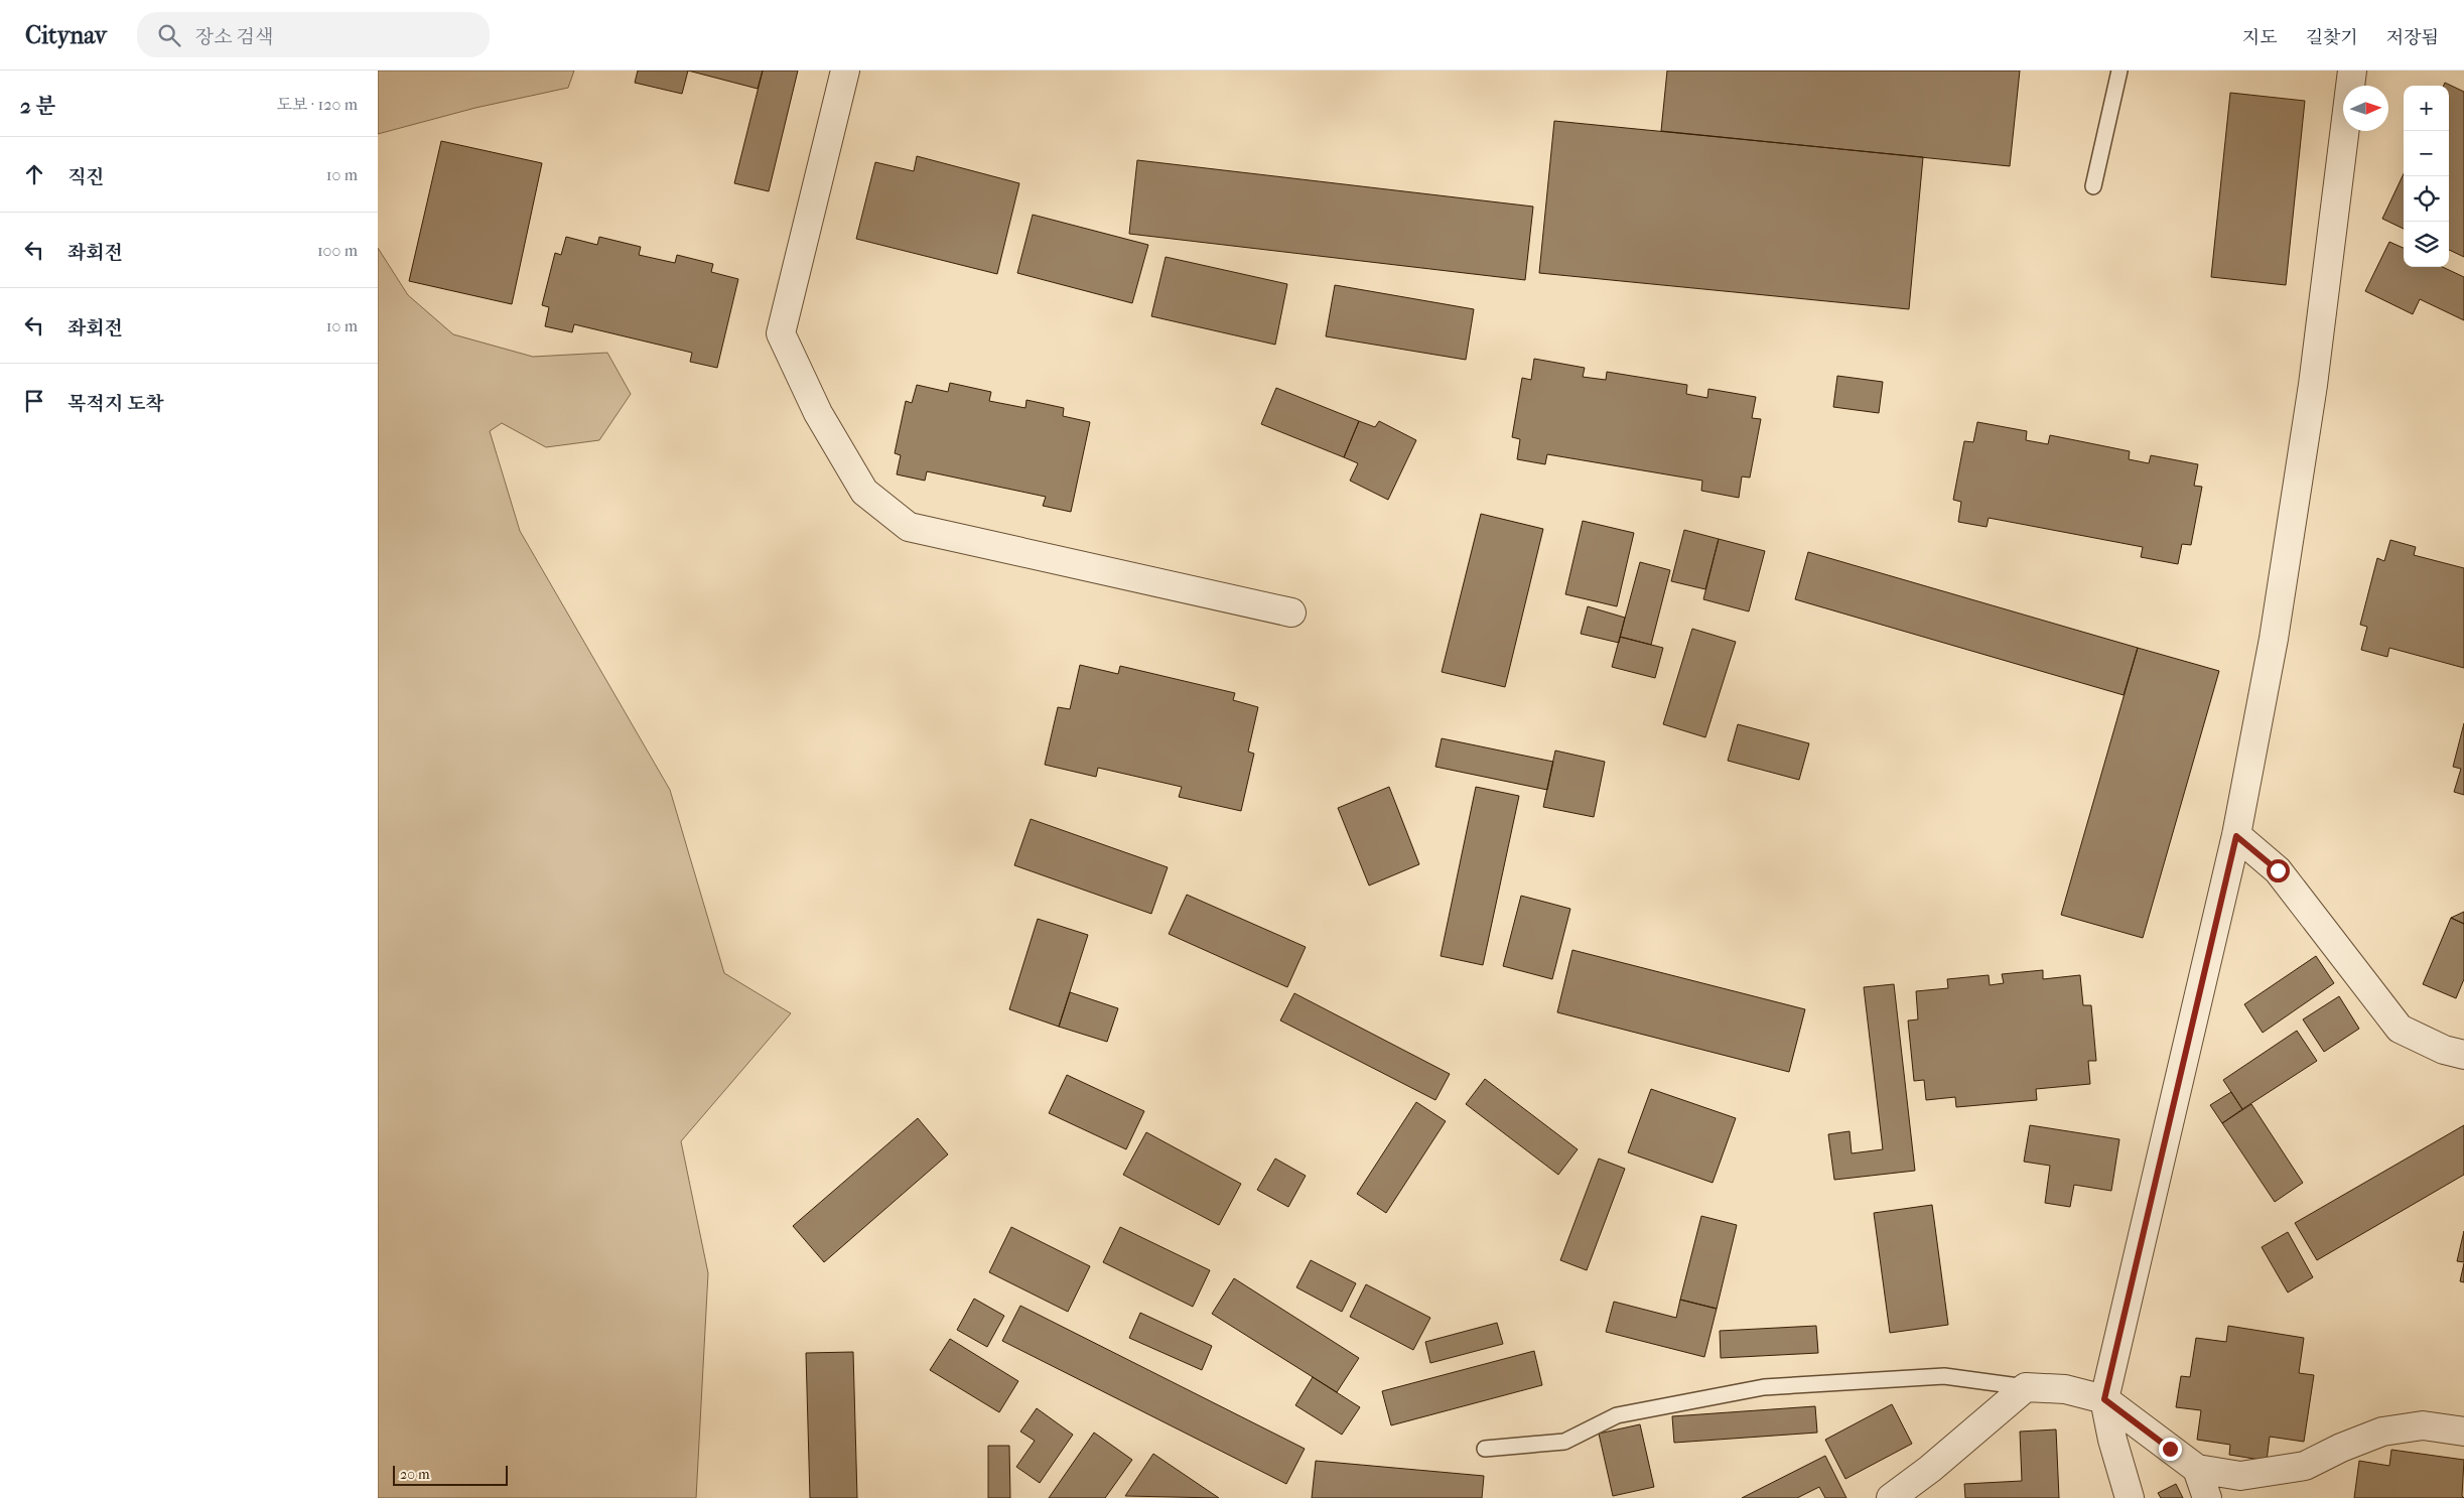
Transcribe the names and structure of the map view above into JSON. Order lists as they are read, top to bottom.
{
  "scale_bar": "20 m",
  "north": "right",
  "page": {
    "header": "Citynav",
    "search": "장소 검색",
    "nav": ["지도", "길찾기", "저장됨"],
    "heading": ["2 분", "도보 · 120 m"],
    "map_buttons": ["+", "−"],
    "list": [
      ["직진", "10 m"],
      ["좌회전", "100 m"],
      ["좌회전", "10 m"],
      "목적지 도착"
    ],
    "scale": "20 m"
  }
}
